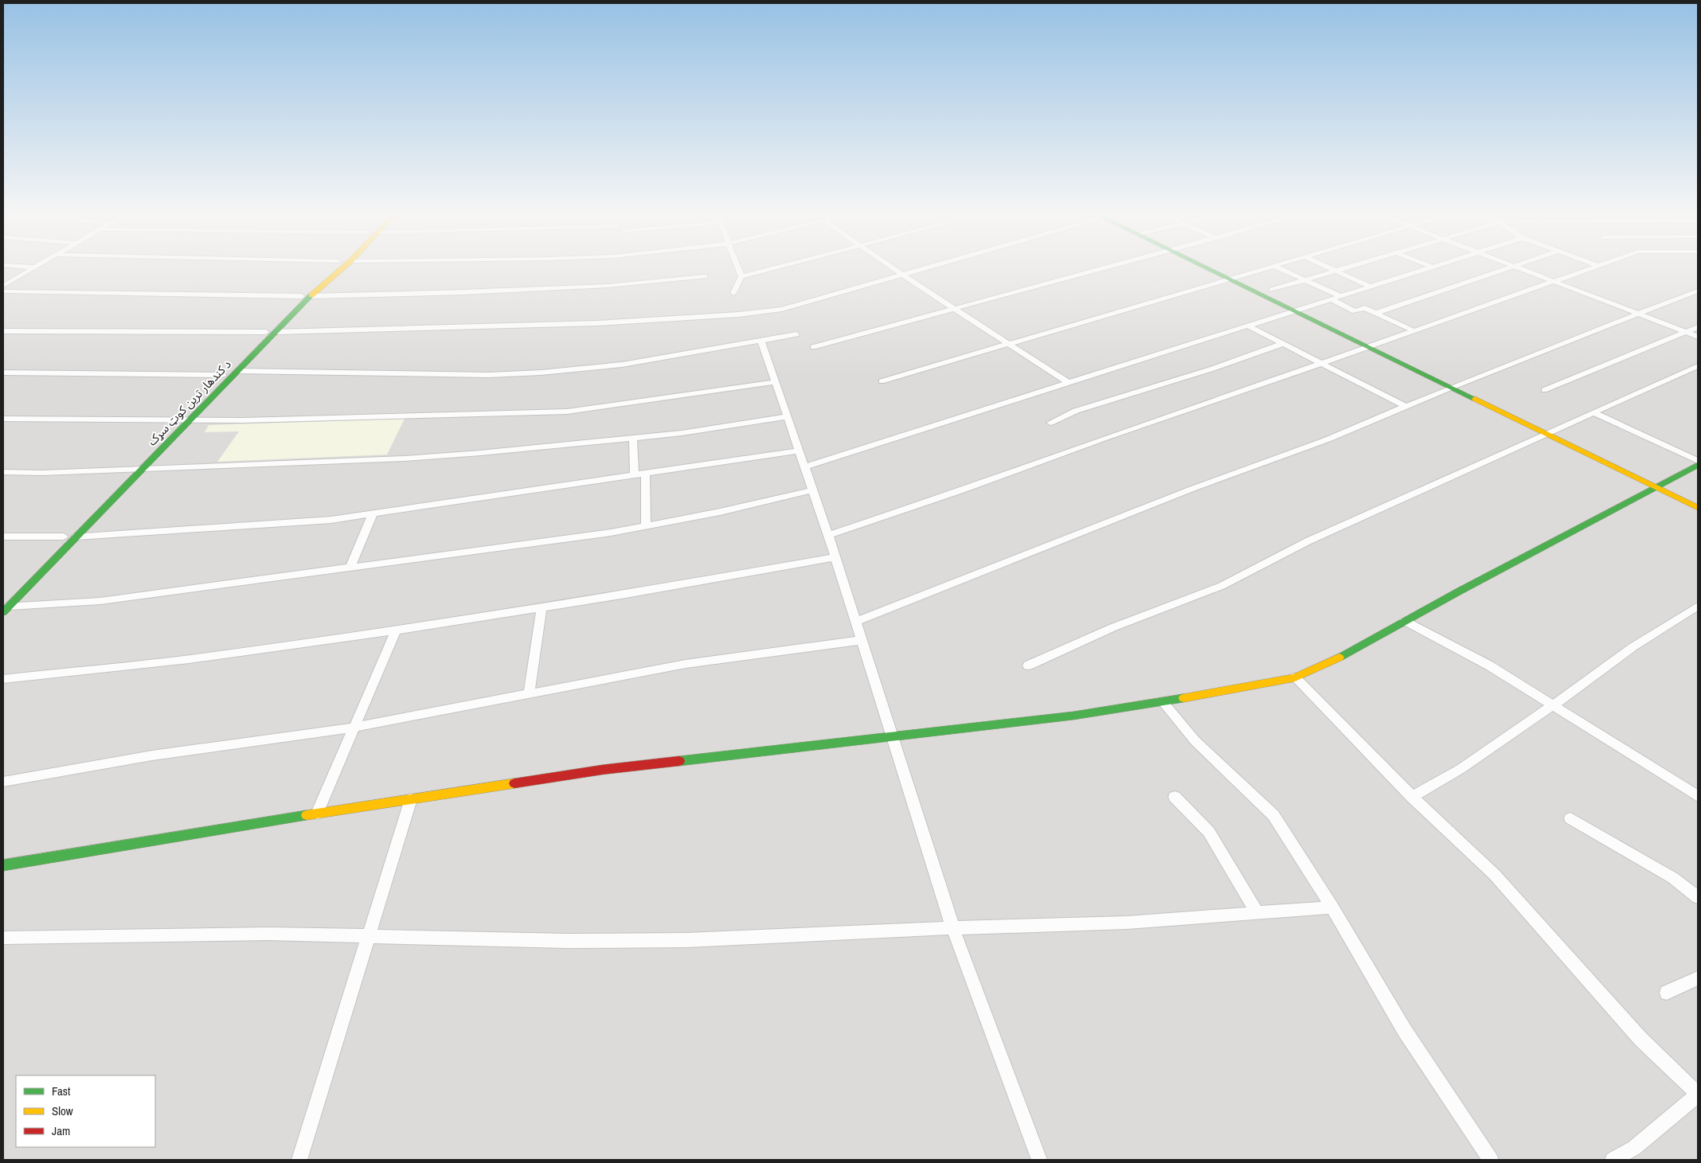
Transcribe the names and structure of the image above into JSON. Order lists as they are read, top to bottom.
{
  "streets": {
    "main road": ["د کندهار ترين کوټ سړک"]
  },
  "legend": ["Fast", "Slow", "Jam"]
}
